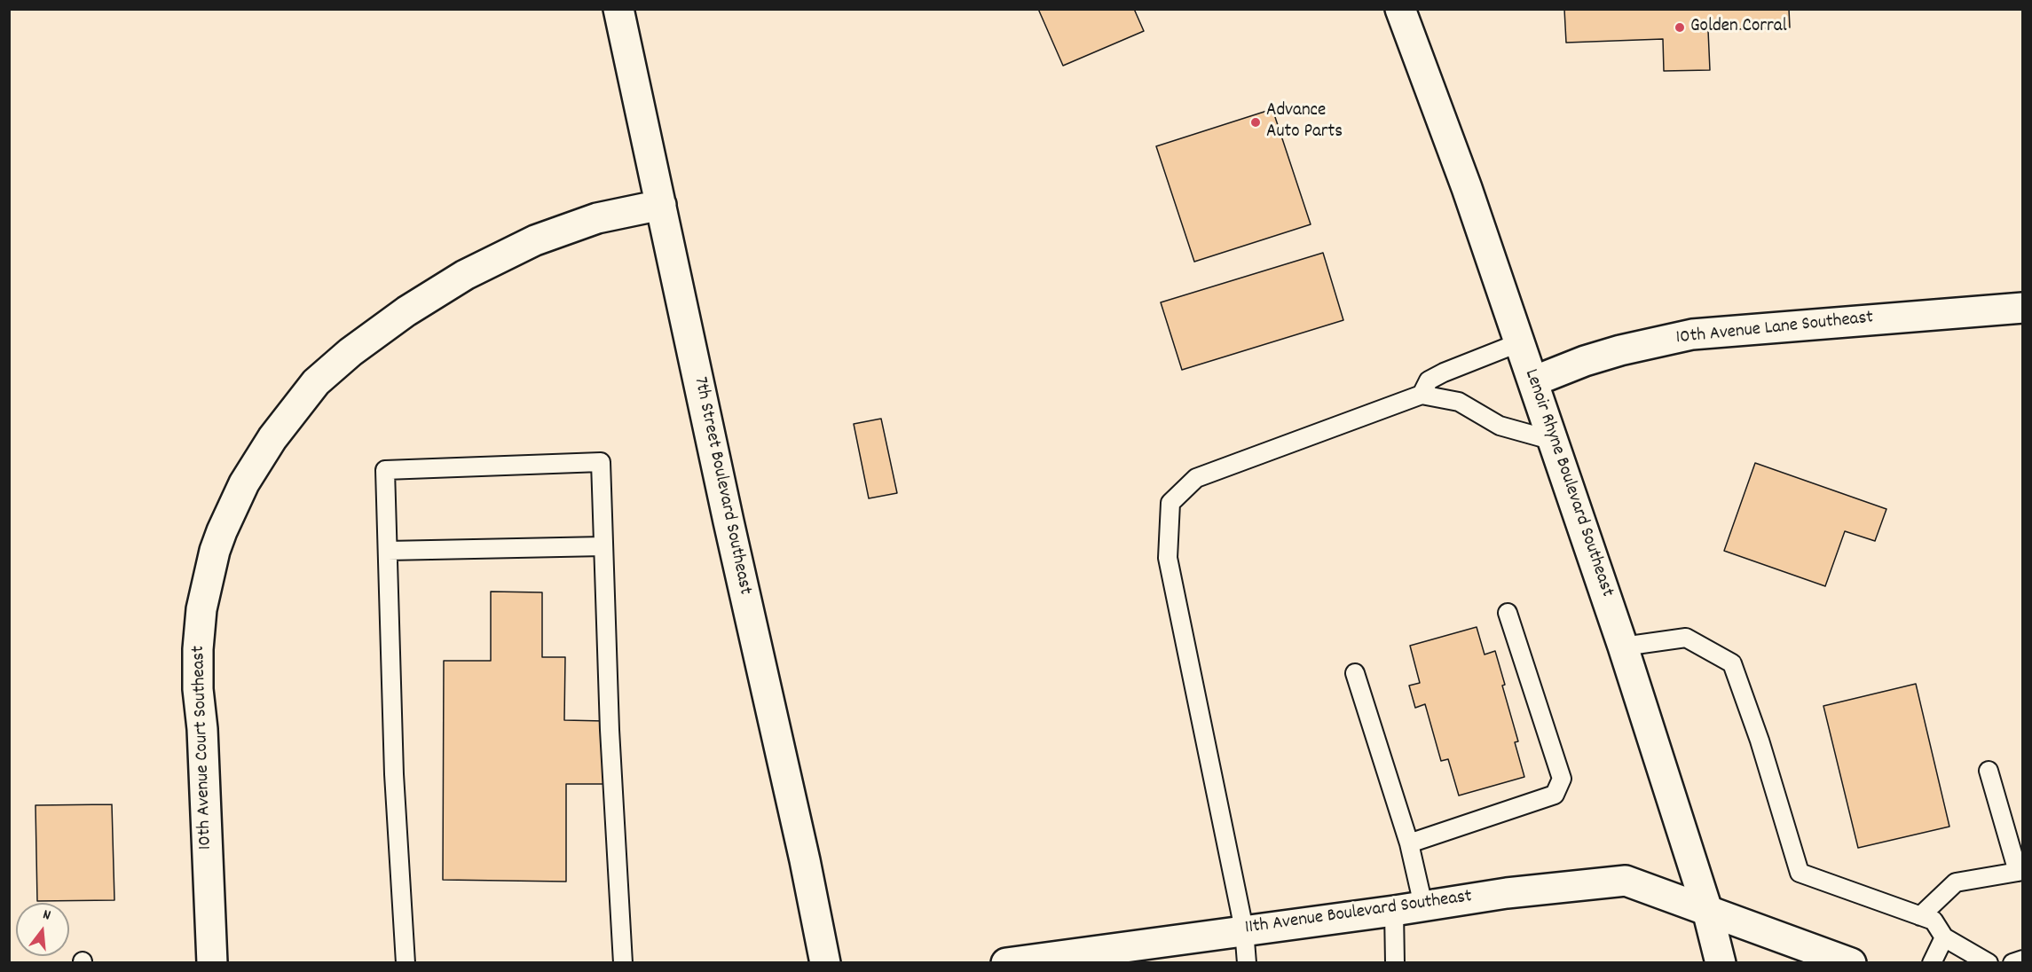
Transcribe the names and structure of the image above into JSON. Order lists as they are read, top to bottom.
{
  "streets": {
    "street": [
      "10th Avenue Lane Southeast",
      "Lenoir Rhyne Boulevard Southeast",
      "7th Street Boulevard Southeast",
      "10th Avenue Court Southeast",
      "11th Avenue Boulevard Southeast"
    ]
  },
  "crossings": [
    ["10th Avenue Lane Southeast", "Lenoir Rhyne Boulevard Southeast"],
    ["Lenoir Rhyne Boulevard Southeast", "11th Avenue Boulevard Southeast"],
    ["7th Street Boulevard Southeast", "10th Avenue Court Southeast"]
  ],
  "places": ["Golden Corral", "Advance Auto Parts"],
  "north": "top"
}
